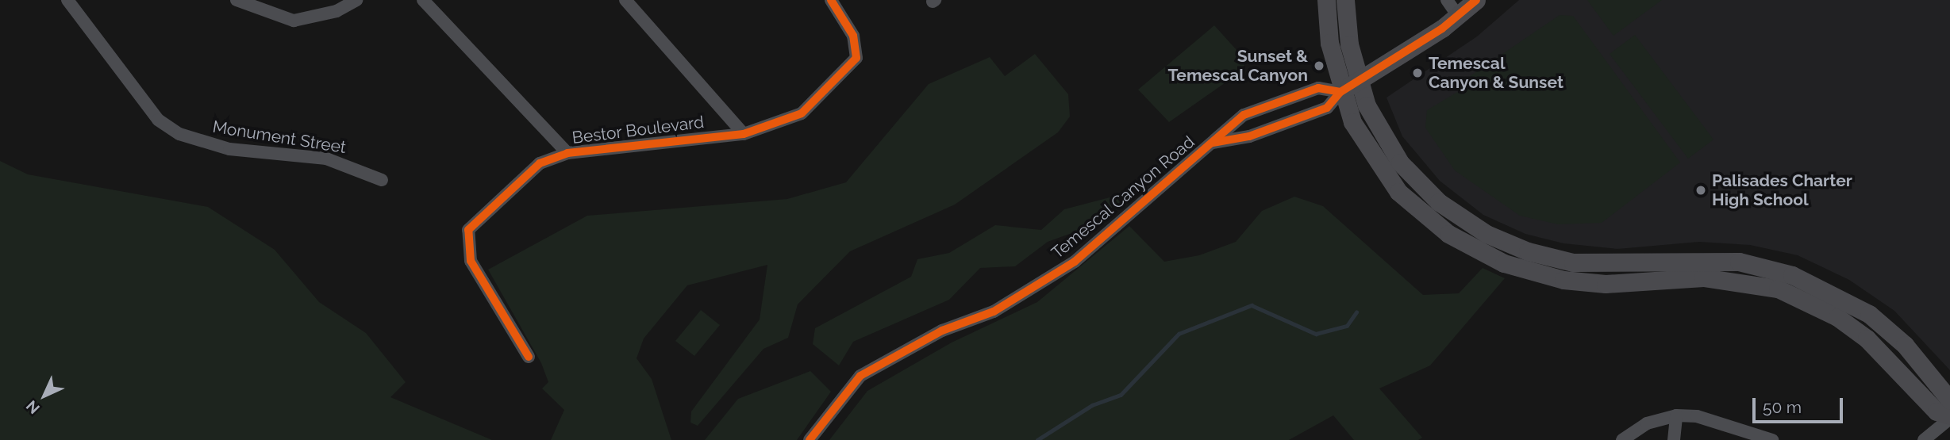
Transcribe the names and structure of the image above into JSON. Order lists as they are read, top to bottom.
{
  "streets": {
    "main road": ["Temescal Canyon Road"],
    "street": ["Bestor Boulevard", "Monument Street"]
  },
  "places": ["Sunset & Temescal Canyon", "Temescal Canyon & Sunset", "Palisades Charter High School"],
  "scale_bar": "50 m",
  "north": "bottom left"
}
